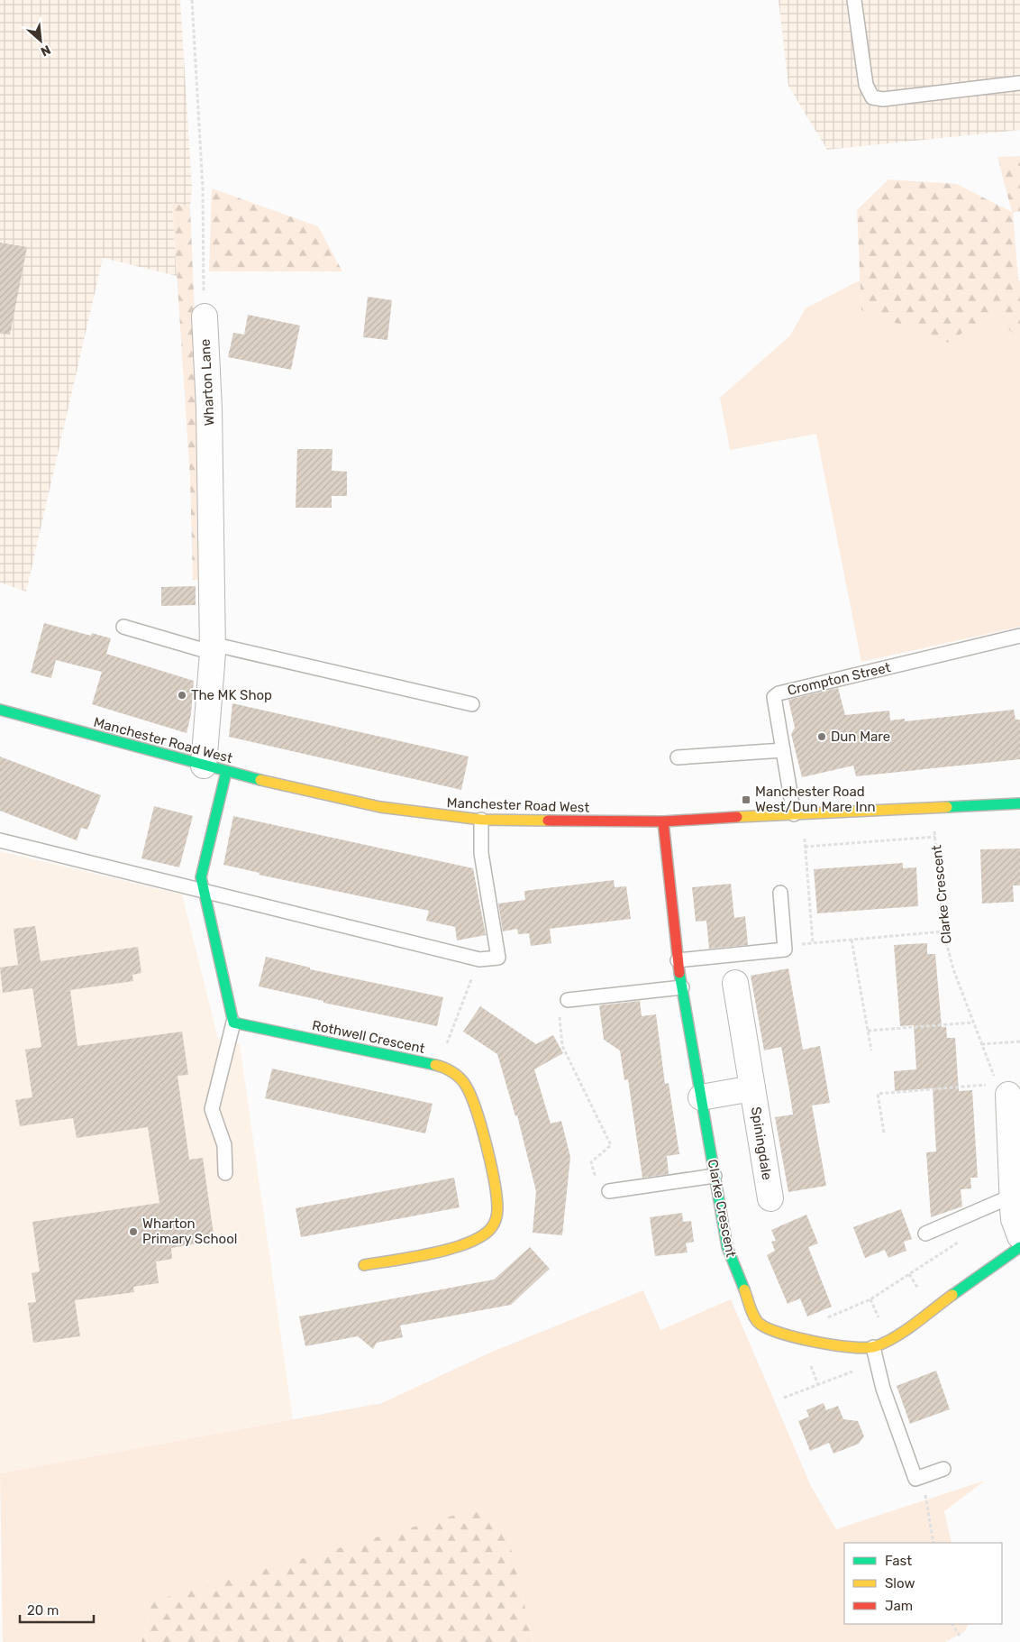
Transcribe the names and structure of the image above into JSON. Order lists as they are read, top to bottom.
{
  "streets": {
    "street": [
      "Wharton Lane",
      "Manchester Road West",
      "Clarke Crescent",
      "Rothwell Crescent",
      "Spiningdale"
    ],
    "lane": ["Crompton Street"]
  },
  "crossings": [
    ["Wharton Lane", "Manchester Road West"],
    ["Crompton Street", "Manchester Road West"],
    ["Manchester Road West", "Clarke Crescent"],
    ["Clarke Crescent", "Spiningdale"]
  ],
  "places": {
    "other": ["The MK Shop", "Dun Mare", "Wharton Primary School"],
    "transit": ["Manchester Road West/Dun Mare Inn"]
  },
  "legend": ["Fast", "Slow", "Jam"],
  "scale_bar": "20 m",
  "north": "bottom right"
}
